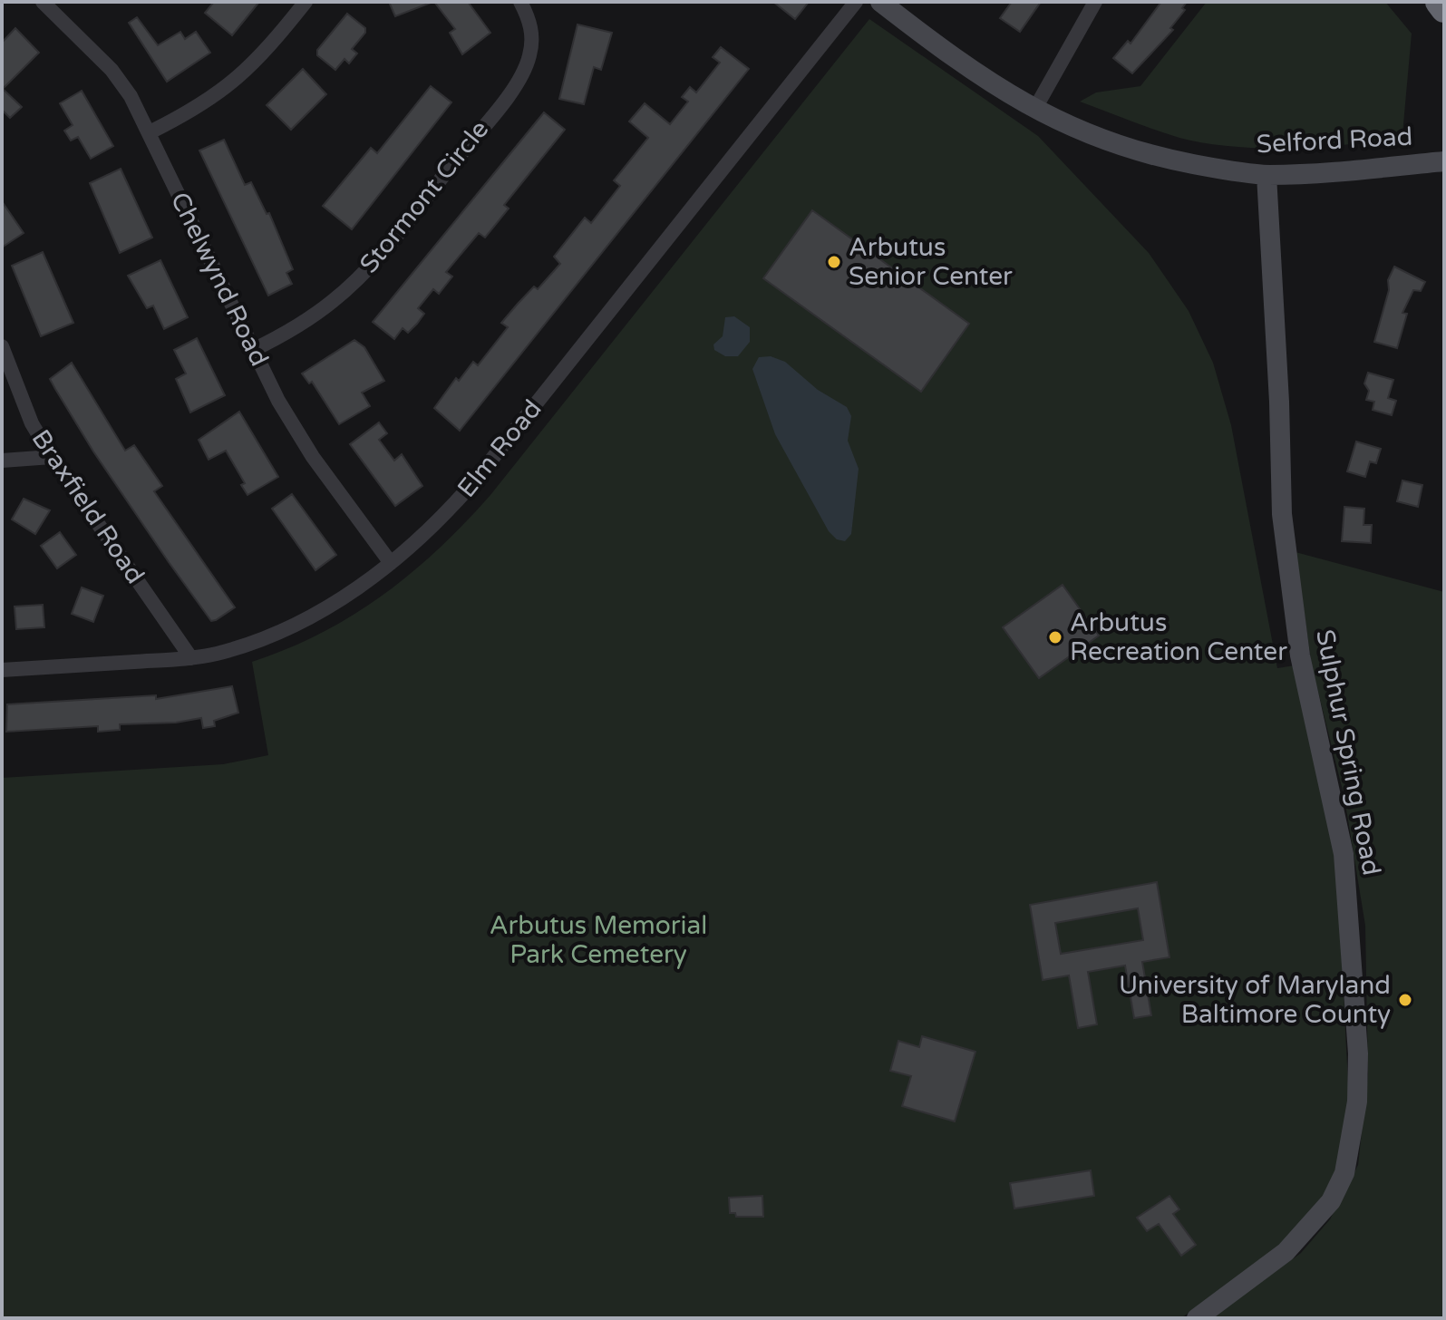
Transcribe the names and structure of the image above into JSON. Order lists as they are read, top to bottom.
{
  "streets": {
    "main road": ["Selford Road", "Sulphur Spring Road"],
    "street": [
      "Stormont Circle",
      "Chelwynd Road",
      "Elm Road",
      "Braxfield Road"
    ]
  },
  "crossings": [
    ["Selford Road", "Sulphur Spring Road"],
    ["Stormont Circle", "Chelwynd Road"],
    ["Chelwynd Road", "Elm Road"],
    ["Elm Road", "Braxfield Road"]
  ],
  "parks": ["Arbutus Memorial Park Cemetery"],
  "places": ["Arbutus Senior Center", "Arbutus Recreation Center", "University of Maryland Baltimore County"]
}
